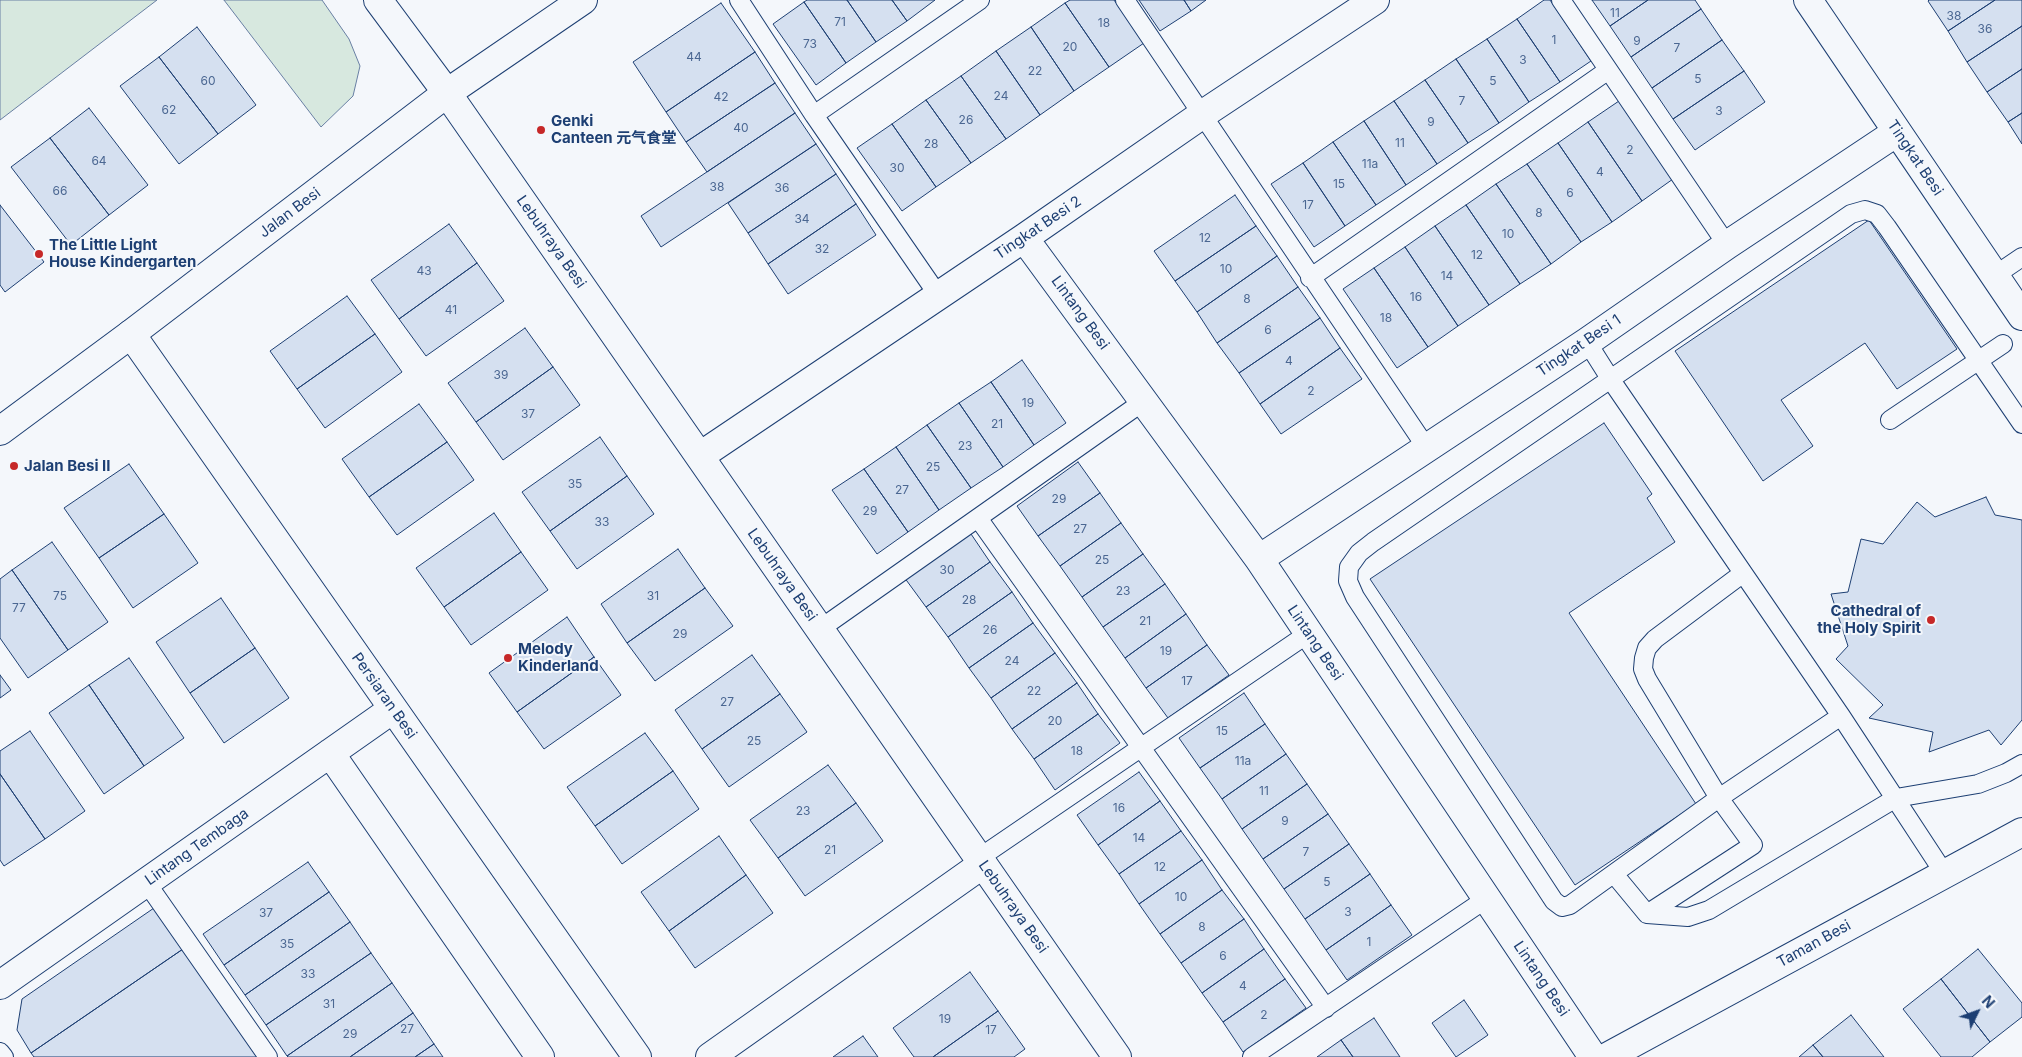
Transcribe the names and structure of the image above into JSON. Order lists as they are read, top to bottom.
{
  "streets": {
    "street": [
      "Tingkat Besi",
      "Jalan Besi",
      "Tingkat Besi 2",
      "Lebuhraya Besi",
      "Lintang Besi",
      "Tingkat Besi 1",
      "Persiaran Besi",
      "Lintang Tembaga",
      "Taman Besi"
    ]
  },
  "crossings": [
    ["Tingkat Besi", "Tingkat Besi 1"],
    ["Jalan Besi", "Lebuhraya Besi"],
    ["Jalan Besi", "Persiaran Besi"],
    ["Tingkat Besi 2", "Lebuhraya Besi"],
    ["Tingkat Besi 2", "Lintang Besi"],
    ["Lintang Besi", "Tingkat Besi 1"],
    ["Persiaran Besi", "Lintang Tembaga"]
  ],
  "places": [
    "Genki Canteen 元气食堂",
    "The Little Light House Kindergarten",
    "Jalan Besi II",
    "Cathedral of the Holy Spirit",
    "Melody Kinderland"
  ],
  "house_numbers": [
    "11",
    "38",
    "71",
    "18",
    "36",
    "1",
    "9",
    "73",
    "20",
    "7",
    "44",
    "3",
    "22",
    "5",
    "60",
    "5",
    "24",
    "42",
    "7",
    "62",
    "3",
    "26",
    "9",
    "40",
    "11",
    "28",
    "2",
    "64",
    "11a",
    "30",
    "4",
    "15",
    "38",
    "36",
    "66",
    "6",
    "17",
    "8",
    "34",
    "10",
    "12",
    "32",
    "12",
    "10",
    "43",
    "14",
    "16",
    "8",
    "41",
    "18",
    "6",
    "4",
    "39",
    "2",
    "19",
    "37",
    "21",
    "23",
    "25",
    "35",
    "27",
    "29",
    "29",
    "33",
    "27",
    "25",
    "30",
    "23",
    "75",
    "31",
    "28",
    "77",
    "21",
    "26",
    "29",
    "19",
    "24",
    "17",
    "22",
    "27",
    "20",
    "15",
    "25",
    "18",
    "11a",
    "11",
    "16",
    "23",
    "9",
    "14",
    "21",
    "7",
    "12",
    "5",
    "10",
    "3",
    "37",
    "8",
    "1",
    "35",
    "6",
    "33",
    "4",
    "31",
    "2",
    "19",
    "27",
    "17",
    "29"
  ],
  "north": "top right"
}
